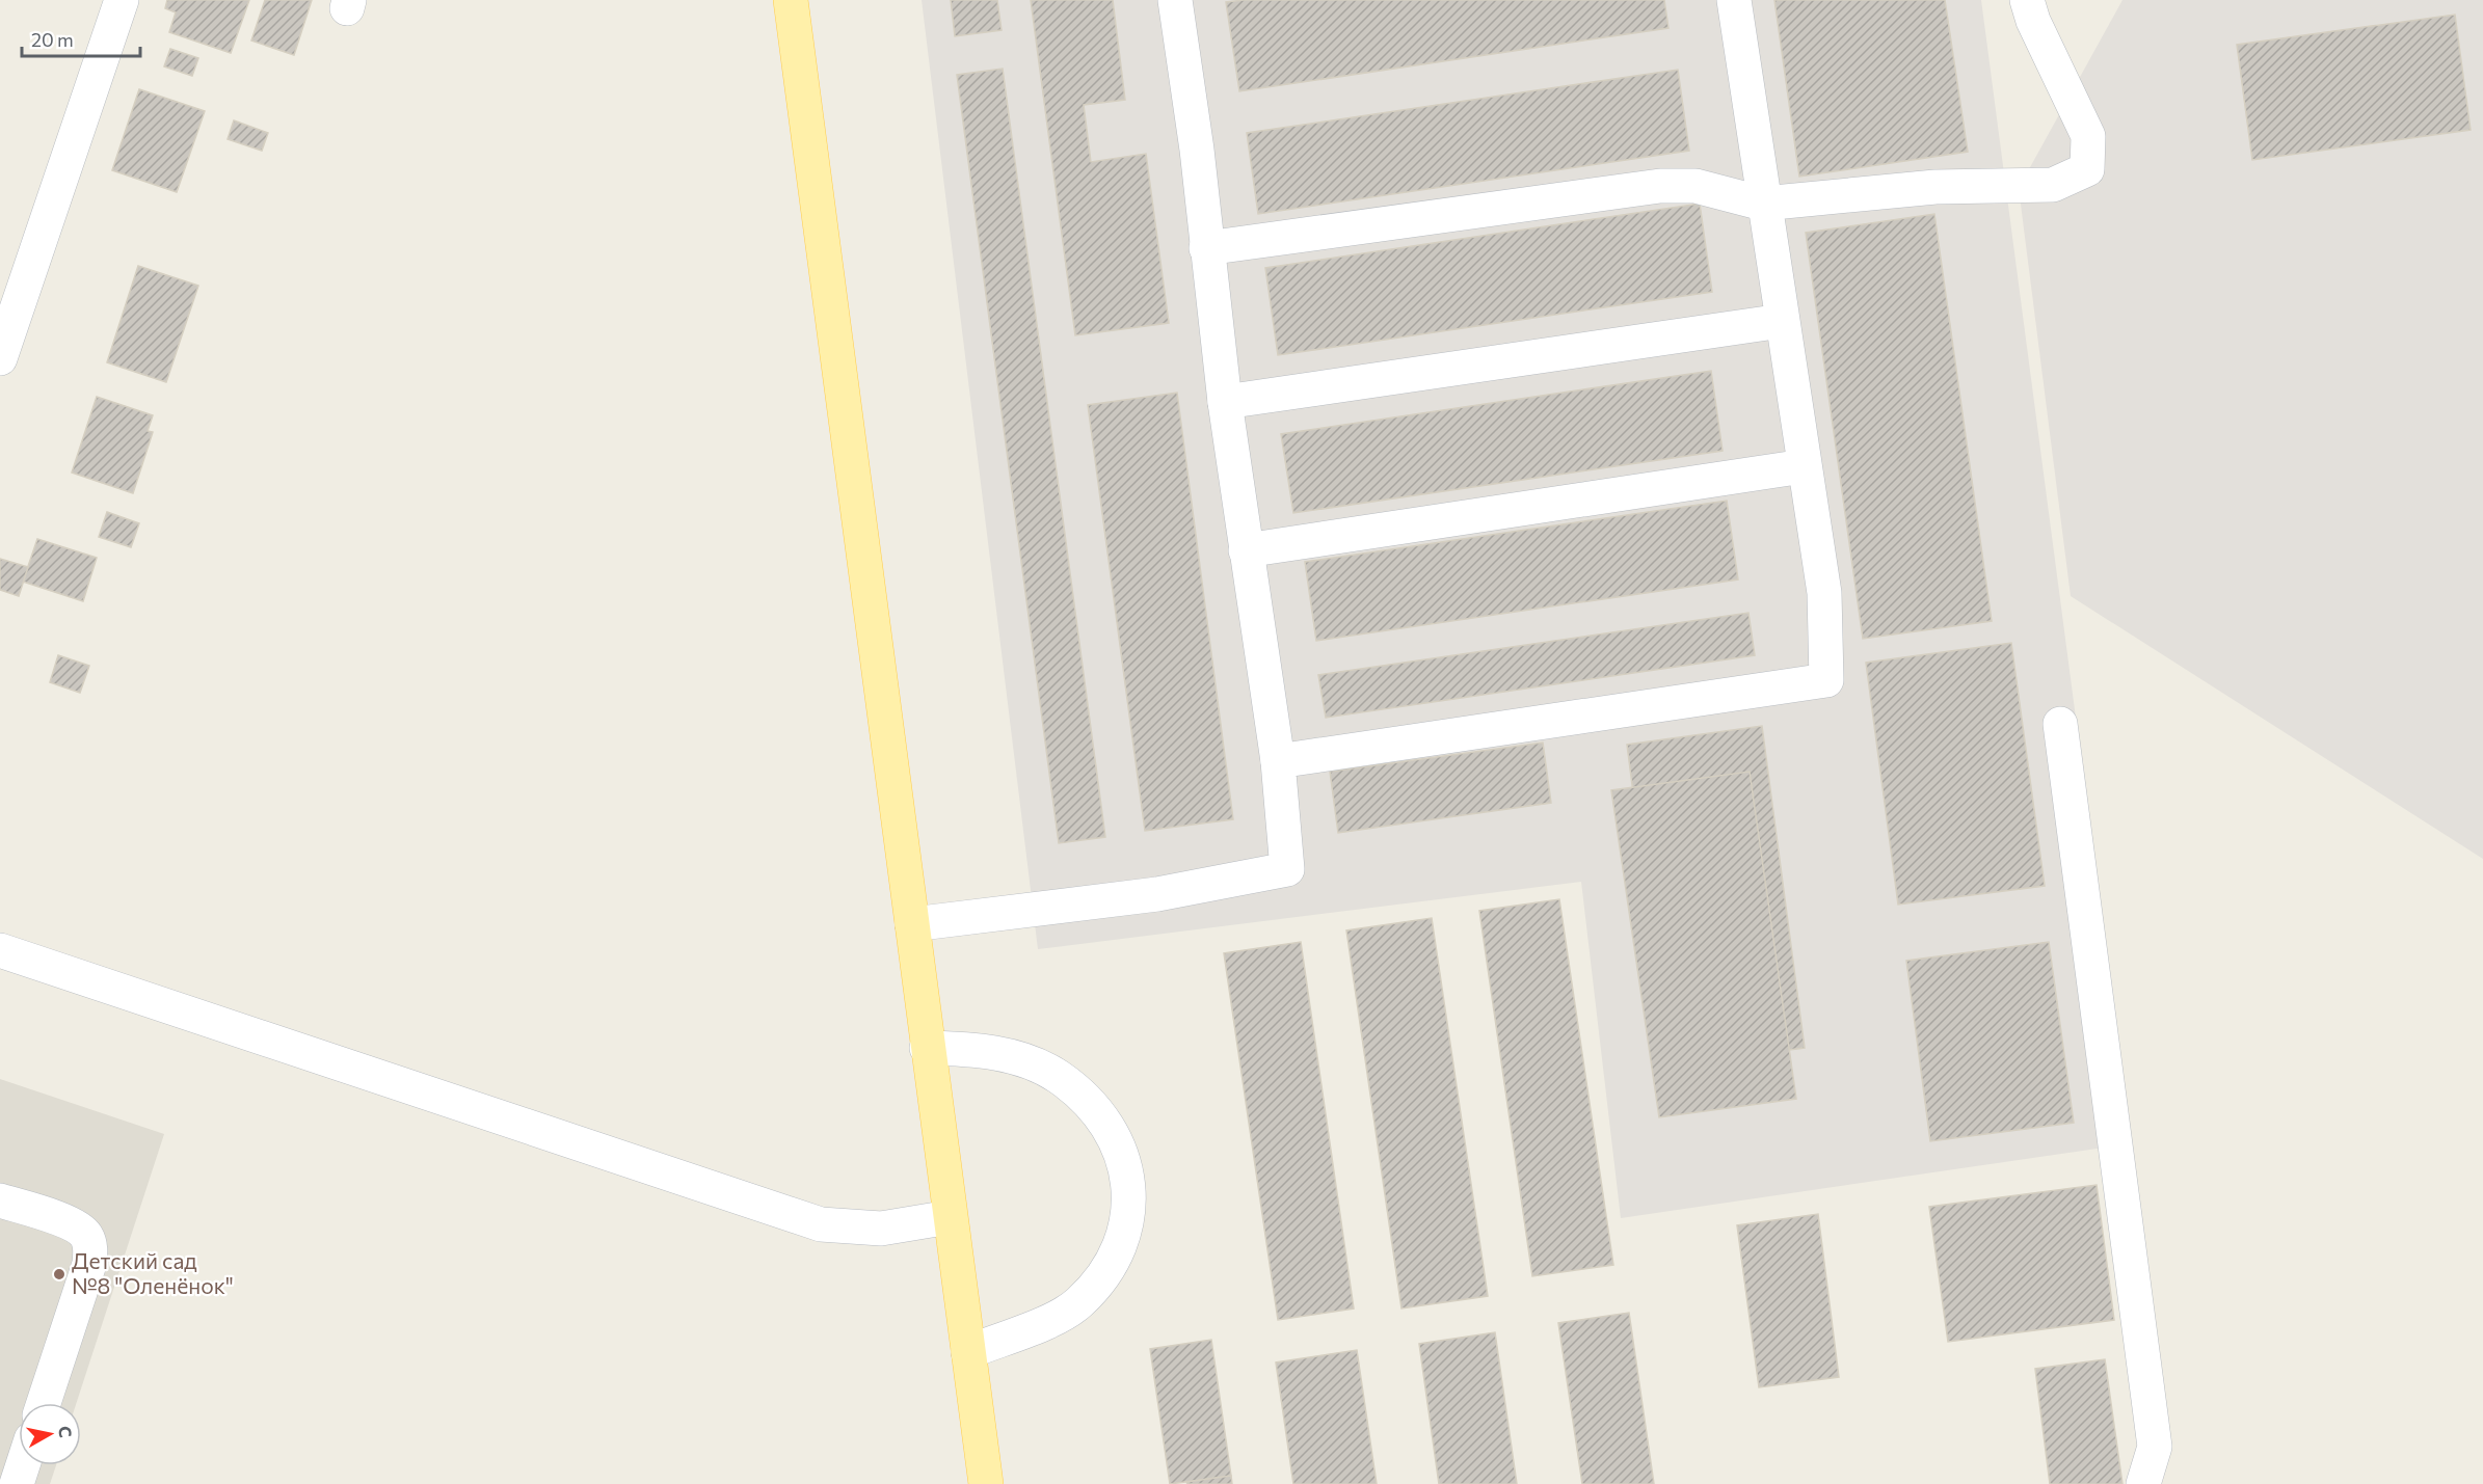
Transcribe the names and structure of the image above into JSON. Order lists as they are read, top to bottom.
{
  "places": ["Детский сад №8 \"Оленёнок\""],
  "scale_bar": "20 m",
  "north": "right"
}
